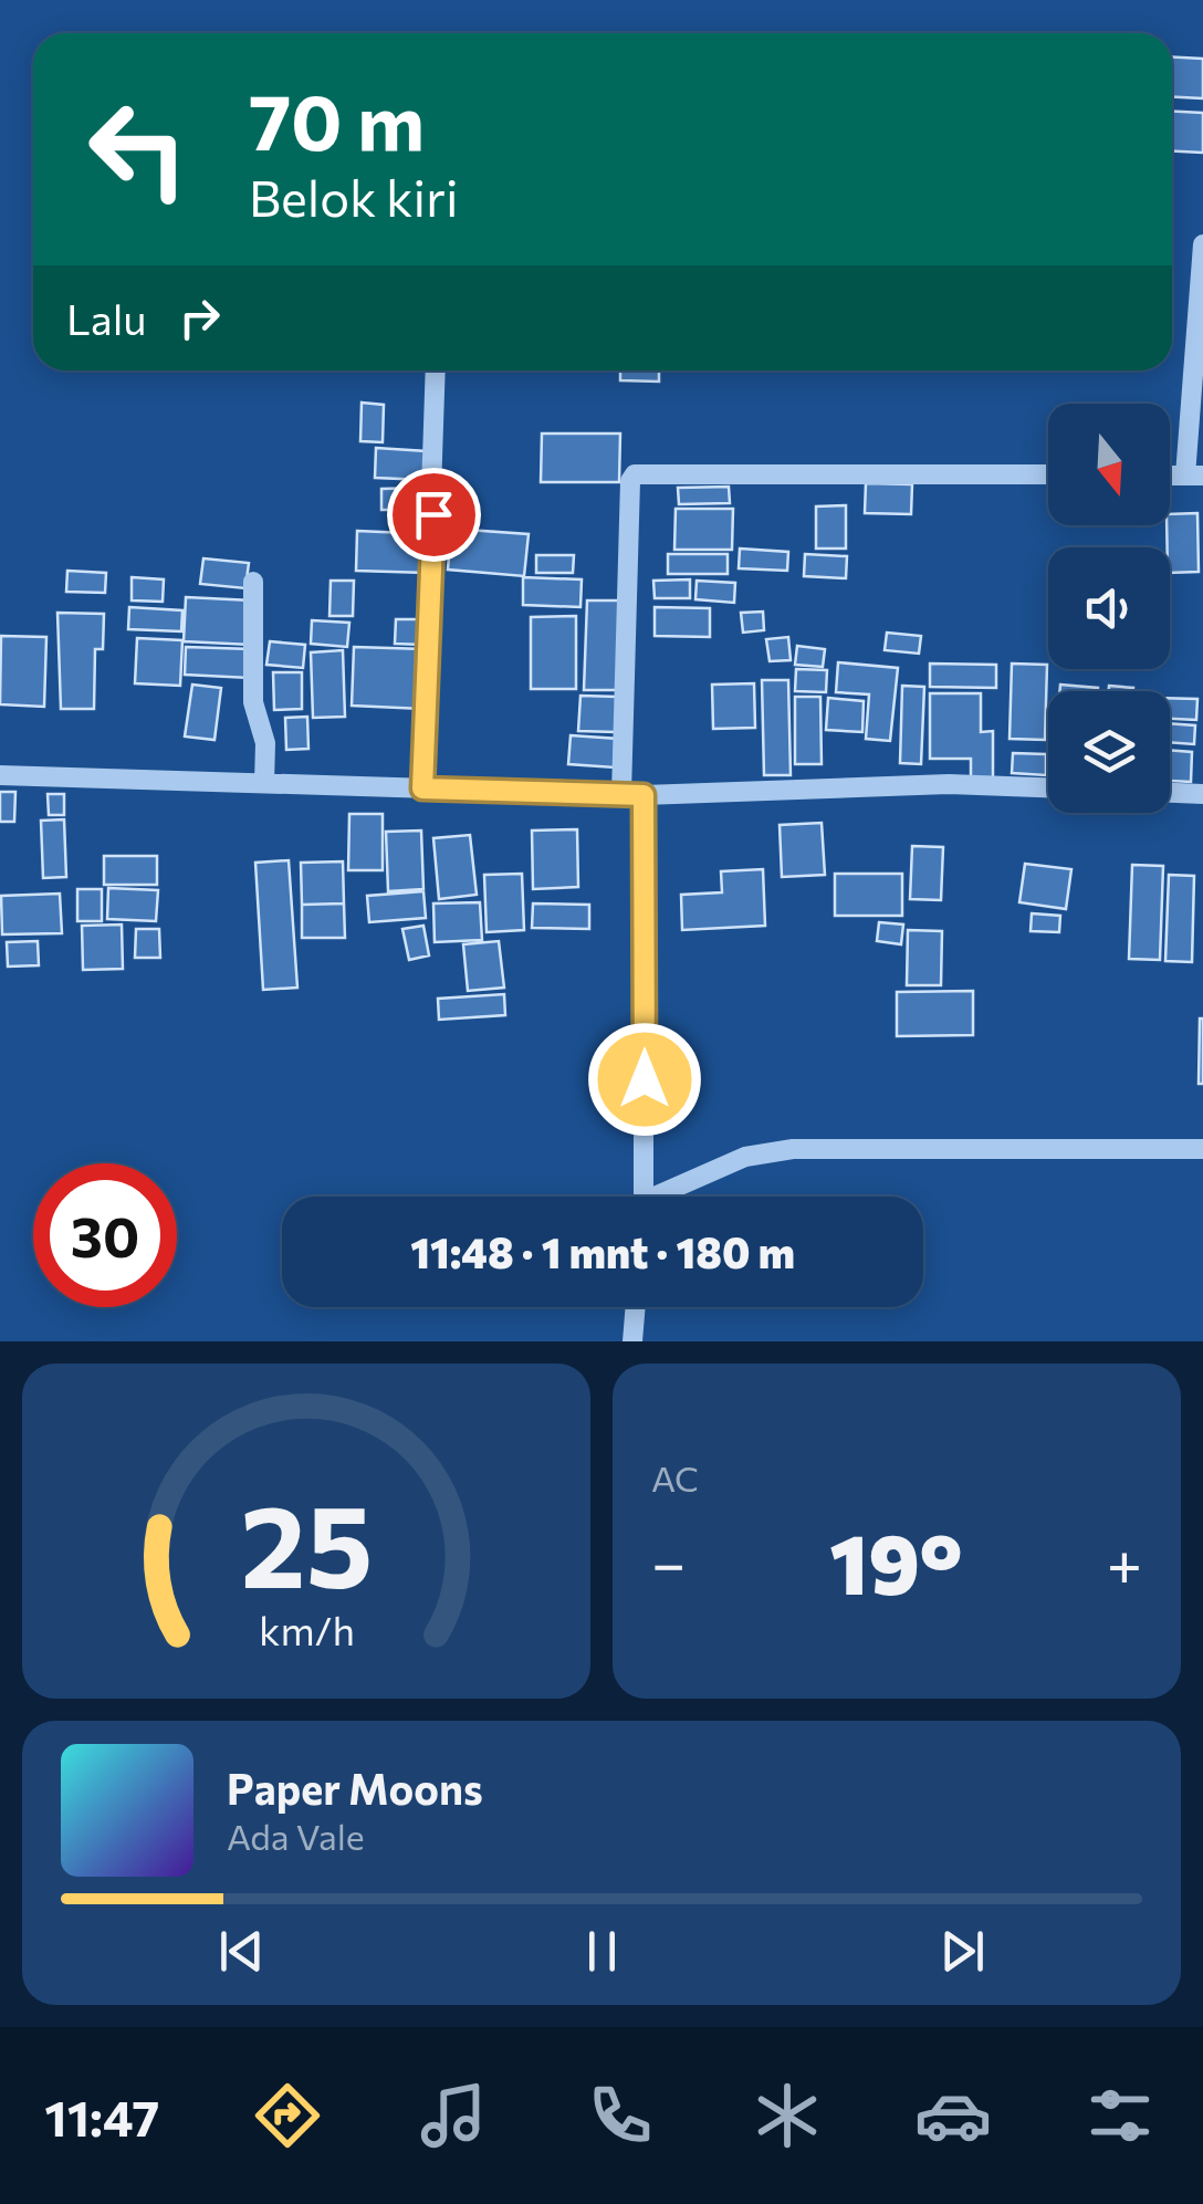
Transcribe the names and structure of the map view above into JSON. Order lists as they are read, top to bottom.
{
  "north": "bottom",
  "page": {
    "turn": ["70 m", "Belok kiri"],
    "then": "Lalu",
    "limit": "30",
    "trip": "11:48 · 1 mnt · 180 m",
    "tile": "AC",
    "heat": ["−", "19°", "+"],
    "song": ["Paper Moons", "Ada Vale"],
    "tabs": "11:47",
    "gauge": ["25", "km/h"]
  }
}
